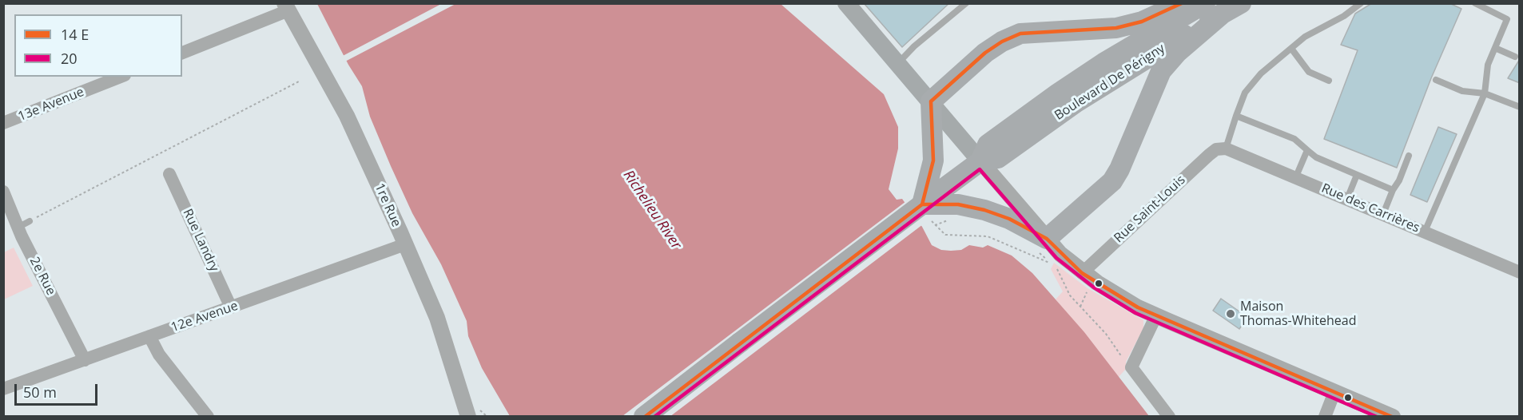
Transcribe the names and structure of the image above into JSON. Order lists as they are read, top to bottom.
{
  "streets": {
    "main road": ["Boulevard De Périgny"],
    "street": [
      "13e Avenue",
      "1re Rue",
      "Rue des Carrières",
      "Rue Saint-Louis",
      "Rue Landry",
      "2e Rue",
      "12e Avenue"
    ]
  },
  "crossings": [
    ["1re Rue", "12e Avenue"],
    ["Rue des Carrières", "Rue Saint-Louis"],
    ["Rue Landry", "12e Avenue"],
    ["2e Rue", "12e Avenue"]
  ],
  "water": ["Richelieu River"],
  "places": ["Maison Thomas-Whitehead"],
  "lines": ["transit line 20"],
  "legend": ["14 E", "20"],
  "scale_bar": "50 m"
}
